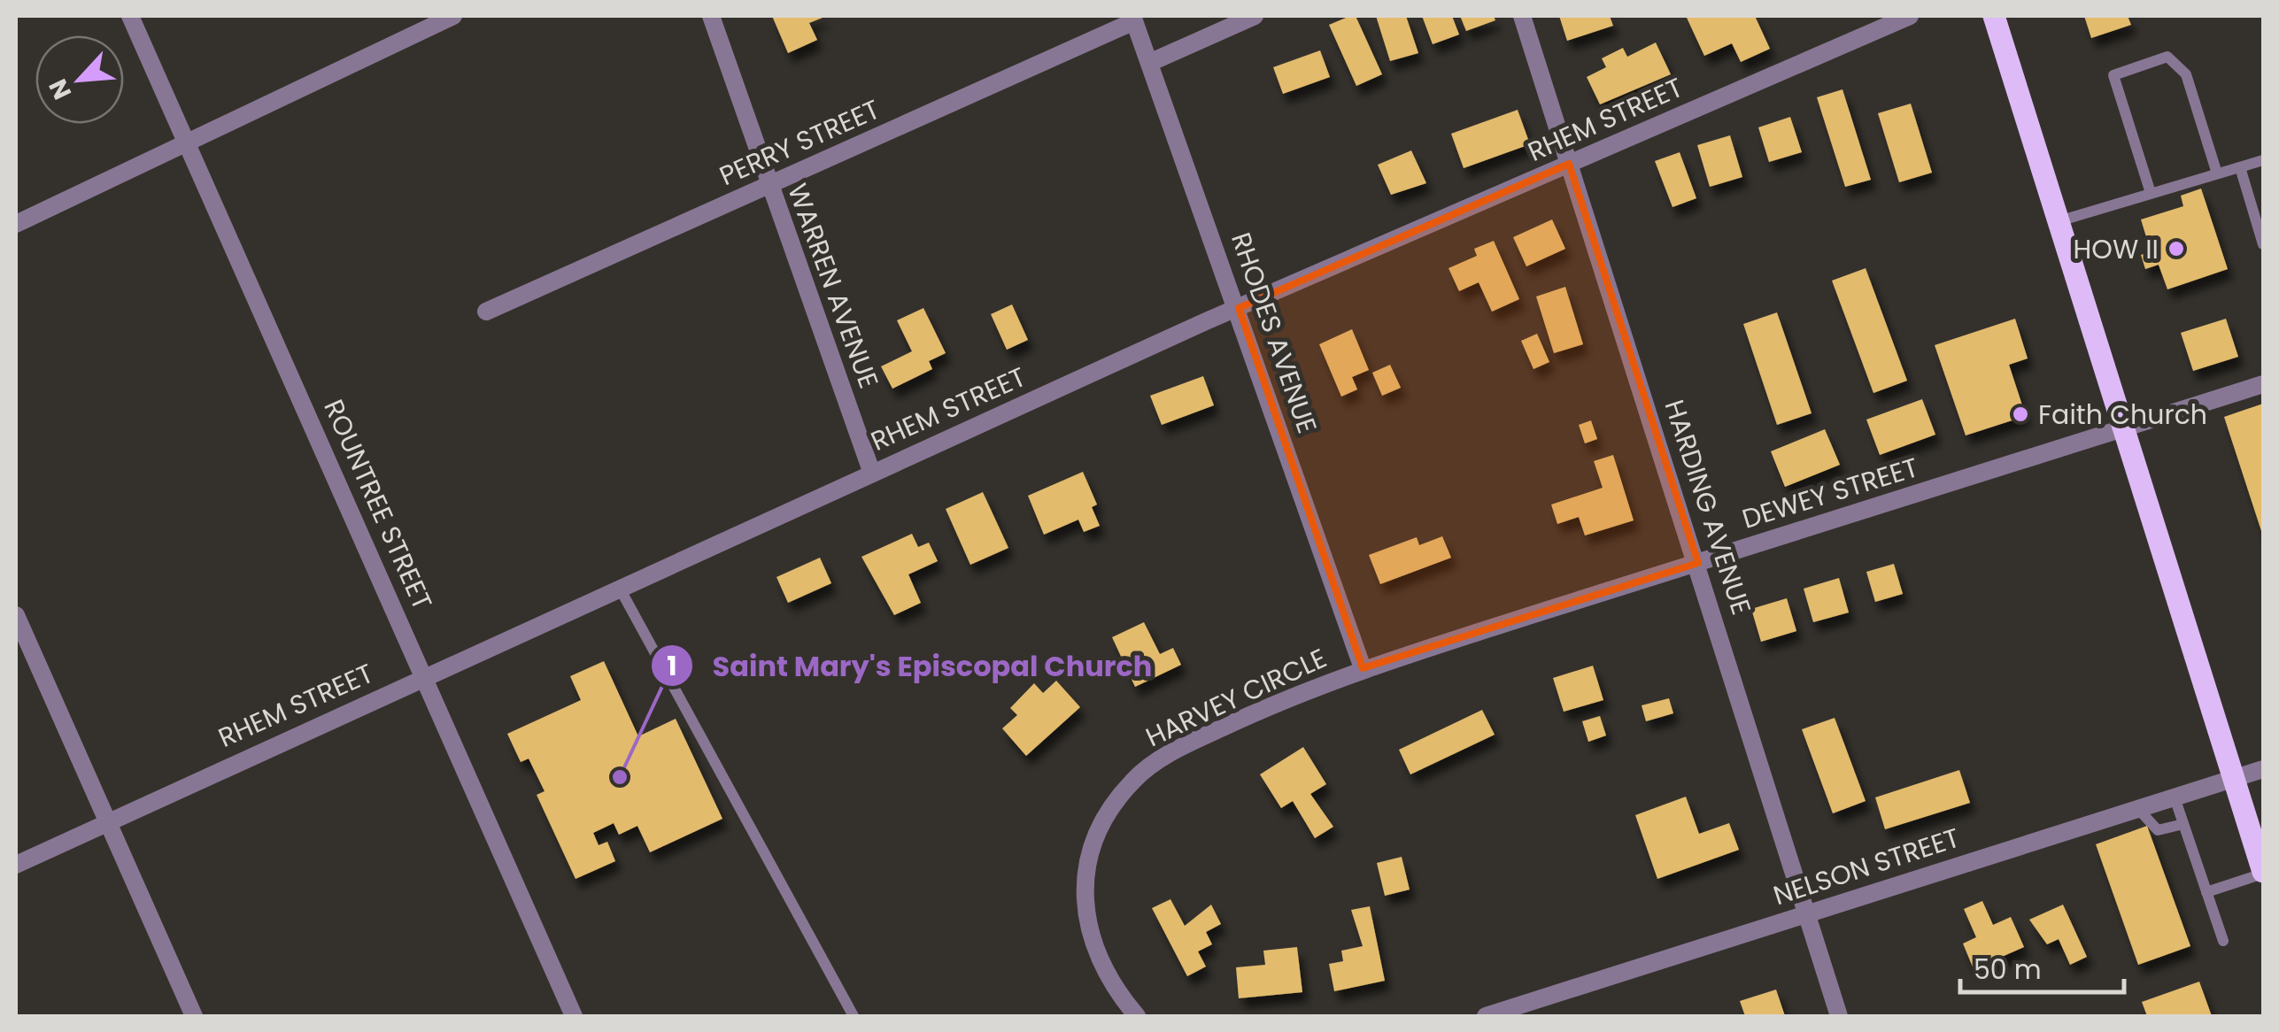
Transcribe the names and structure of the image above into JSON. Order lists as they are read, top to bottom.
{
  "streets": {
    "street": [
      "RHEM STREET",
      "PERRY STREET",
      "WARREN AVENUE",
      "RHODES AVENUE",
      "DEWEY STREET",
      "ROUNTREE STREET",
      "HARDING AVENUE",
      "HARVEY CIRCLE",
      "NELSON STREET"
    ]
  },
  "crossings": [
    ["RHEM STREET", "WARREN AVENUE"],
    ["RHEM STREET", "RHODES AVENUE"],
    ["RHEM STREET", "ROUNTREE STREET"],
    ["RHEM STREET", "HARDING AVENUE"],
    ["PERRY STREET", "WARREN AVENUE"],
    ["PERRY STREET", "RHODES AVENUE"],
    ["RHODES AVENUE", "DEWEY STREET"],
    ["RHODES AVENUE", "HARVEY CIRCLE"],
    ["DEWEY STREET", "HARDING AVENUE"],
    ["DEWEY STREET", "HARVEY CIRCLE"],
    ["HARDING AVENUE", "NELSON STREET"]
  ],
  "places": ["HOW II", "Faith Church", "Saint Mary's Episcopal Church"],
  "scale_bar": "50 m",
  "north": "bottom left"
}
